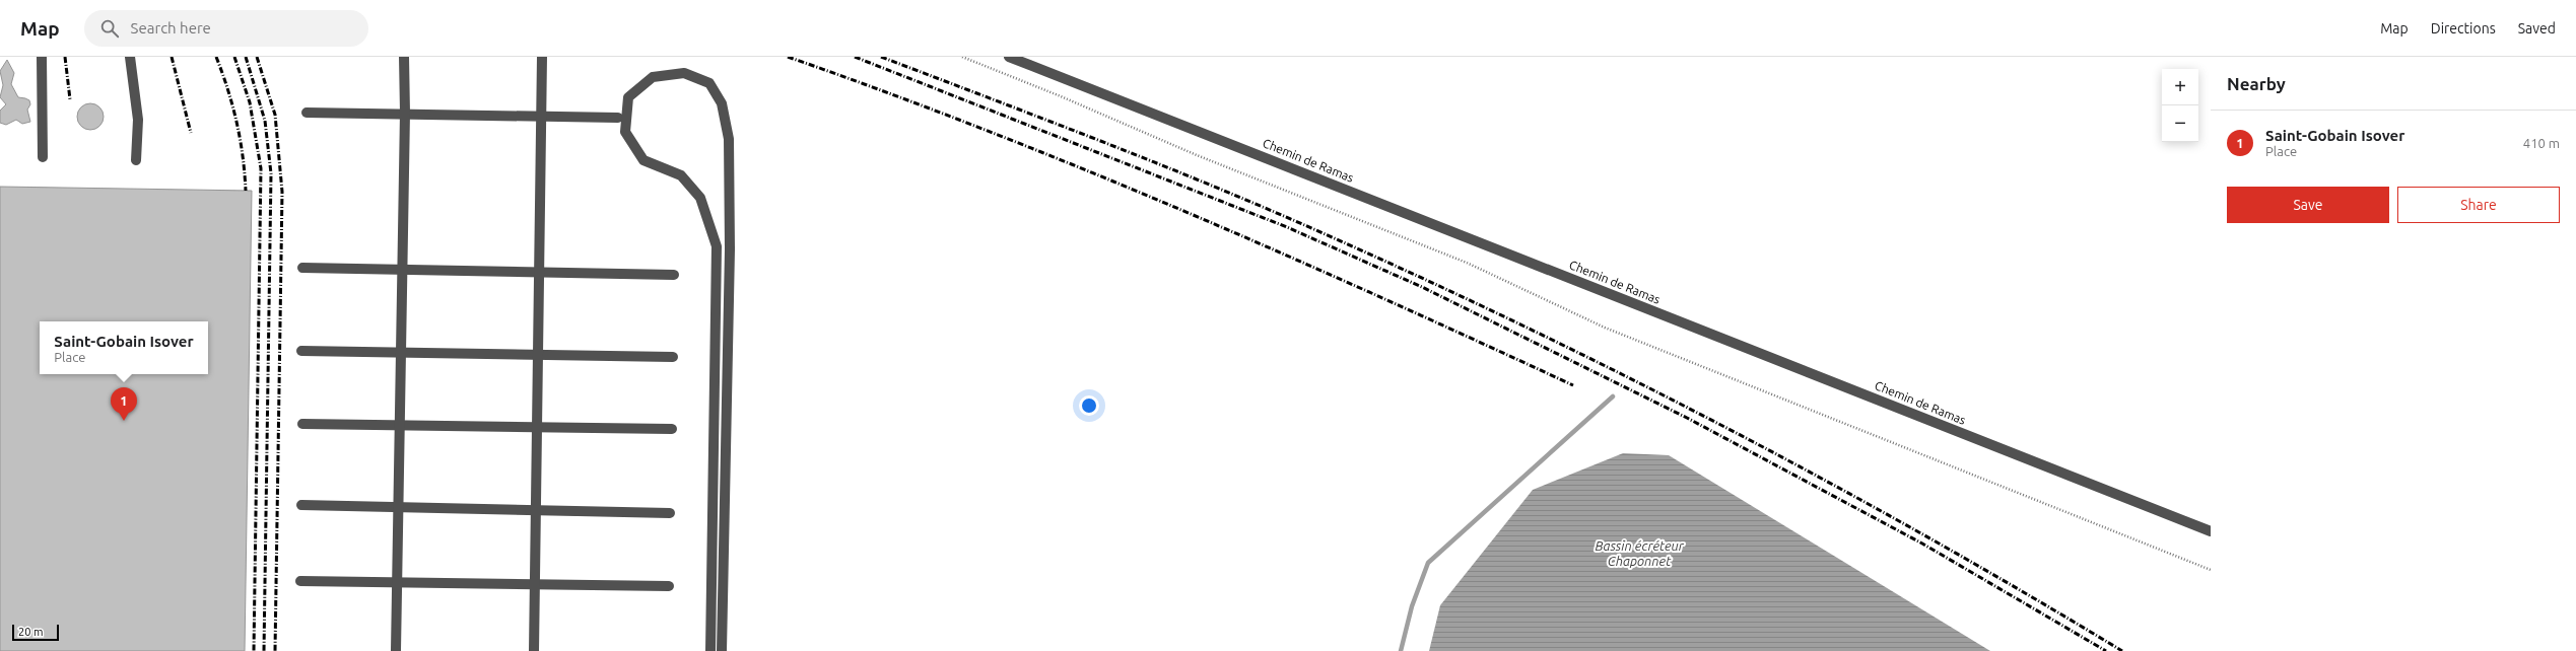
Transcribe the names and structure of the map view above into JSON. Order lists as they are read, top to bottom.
{
  "streets": {
    "street": ["Chemin de Ramas"]
  },
  "water": ["Bassin écréteur Chaponnet"],
  "scale_bar": "20 m",
  "page": {
    "header": "Map",
    "search": "Search here",
    "nav": ["Map", "Directions", "Saved"],
    "heading": "Nearby",
    "map_buttons": ["+", "−"],
    "list": [
      {
        "mark": "1",
        "name": "Saint-Gobain Isover",
        "note": "Place",
        "value": "410 m"
      }
    ],
    "buttons": ["Save", "Share"],
    "popup": ["Saint-Gobain Isover", "Place"],
    "pins": "1",
    "scale": "20 m"
  }
}
